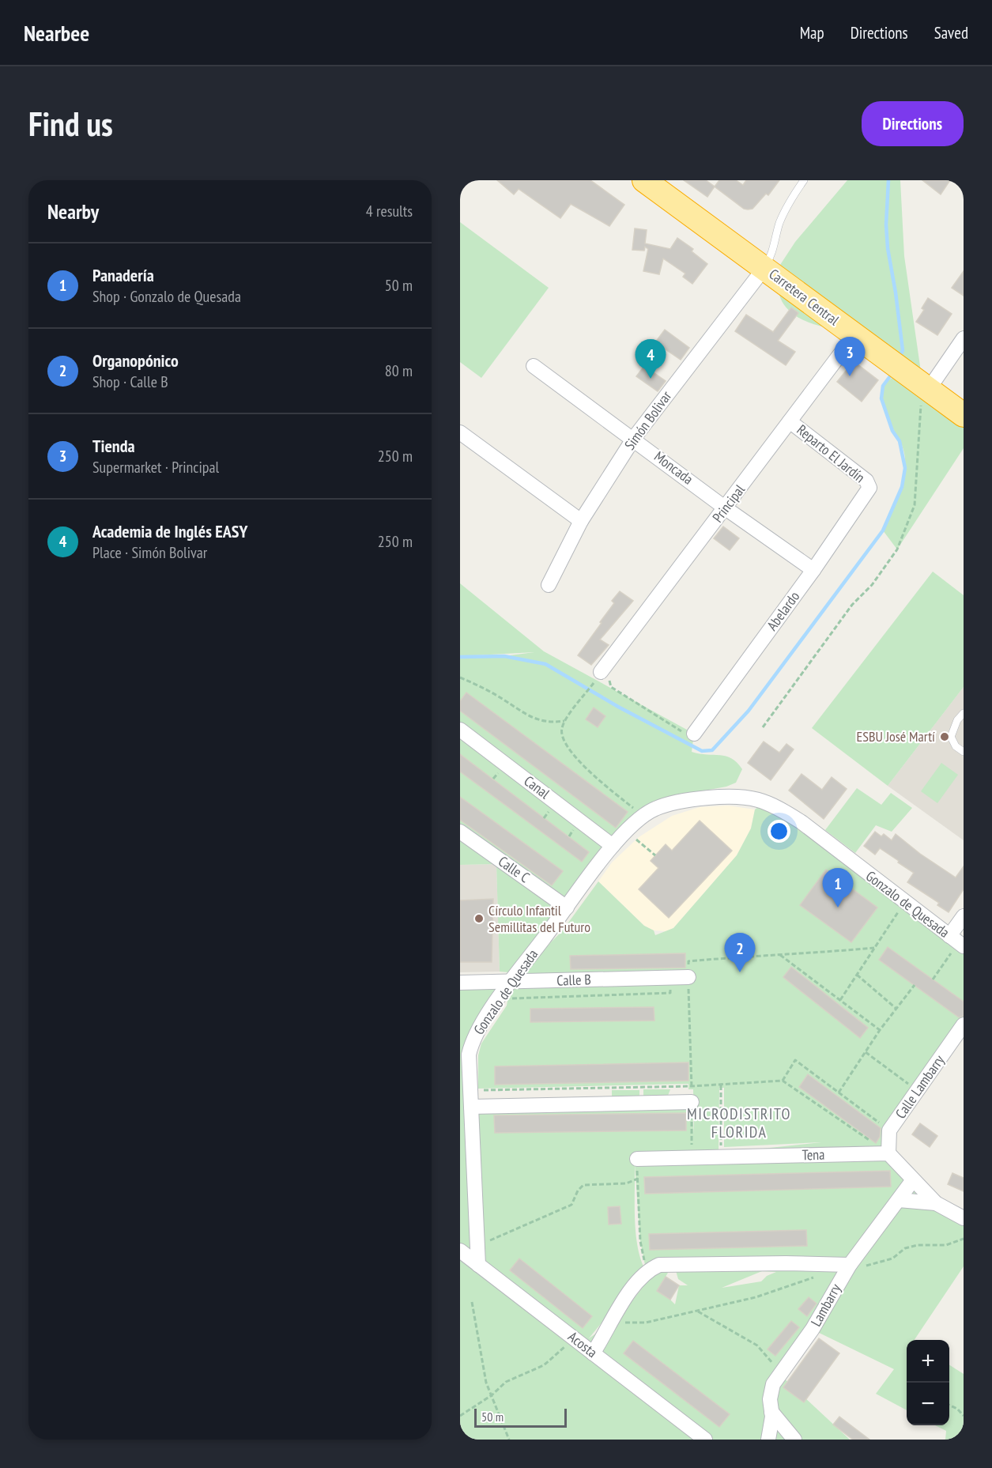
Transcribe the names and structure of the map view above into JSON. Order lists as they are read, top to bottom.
{
  "streets": {
    "highway": ["Carretera Central"],
    "street": [
      "Simón Bolivar",
      "Reparto El Jardín",
      "Moncada",
      "Principal",
      "Abelardo",
      "Canal",
      "Calle C",
      "Gonzalo de Quesada",
      "Calle B",
      "Calle Lambarry",
      "Tena",
      "Lambarry",
      "Acosta"
    ]
  },
  "crossings": [
    ["Carretera Central", "Simón Bolivar"],
    ["Carretera Central", "Principal"],
    ["Simón Bolivar", "Moncada"],
    ["Reparto El Jardín", "Principal"],
    ["Reparto El Jardín", "Abelardo"],
    ["Moncada", "Principal"],
    ["Moncada", "Abelardo"],
    ["Canal", "Gonzalo de Quesada"],
    ["Calle C", "Gonzalo de Quesada"],
    ["Gonzalo de Quesada", "Calle B"],
    ["Gonzalo de Quesada", "Acosta"],
    ["Calle Lambarry", "Tena"]
  ],
  "districts": ["MICRODISTRITO FLORIDA"],
  "places": ["ESBU José Martí", "Círculo Infantil Semillitas del Futuro"],
  "scale_bar": "50 m",
  "page": {
    "header": "Nearbee",
    "nav": ["Map", "Directions", "Saved"],
    "buttons": "Directions",
    "title": "Find us",
    "heading": ["Nearby", "4 results"],
    "list": [
      {
        "mark": "1",
        "name": "Panadería",
        "note": "Shop · Gonzalo de Quesada",
        "value": "50 m"
      },
      {
        "mark": "2",
        "name": "Organopónico",
        "note": "Shop · Calle B",
        "value": "80 m"
      },
      {
        "mark": "3",
        "name": "Tienda",
        "note": "Supermarket · Principal",
        "value": "250 m"
      },
      {
        "mark": "4",
        "name": "Academia de Inglés EASY",
        "note": "Place · Simón Bolivar",
        "value": "250 m"
      }
    ],
    "pins": [
      "3",
      "4",
      "1",
      "2"
    ],
    "map_buttons": ["+", "−"],
    "scale": "50 m"
  }
}
